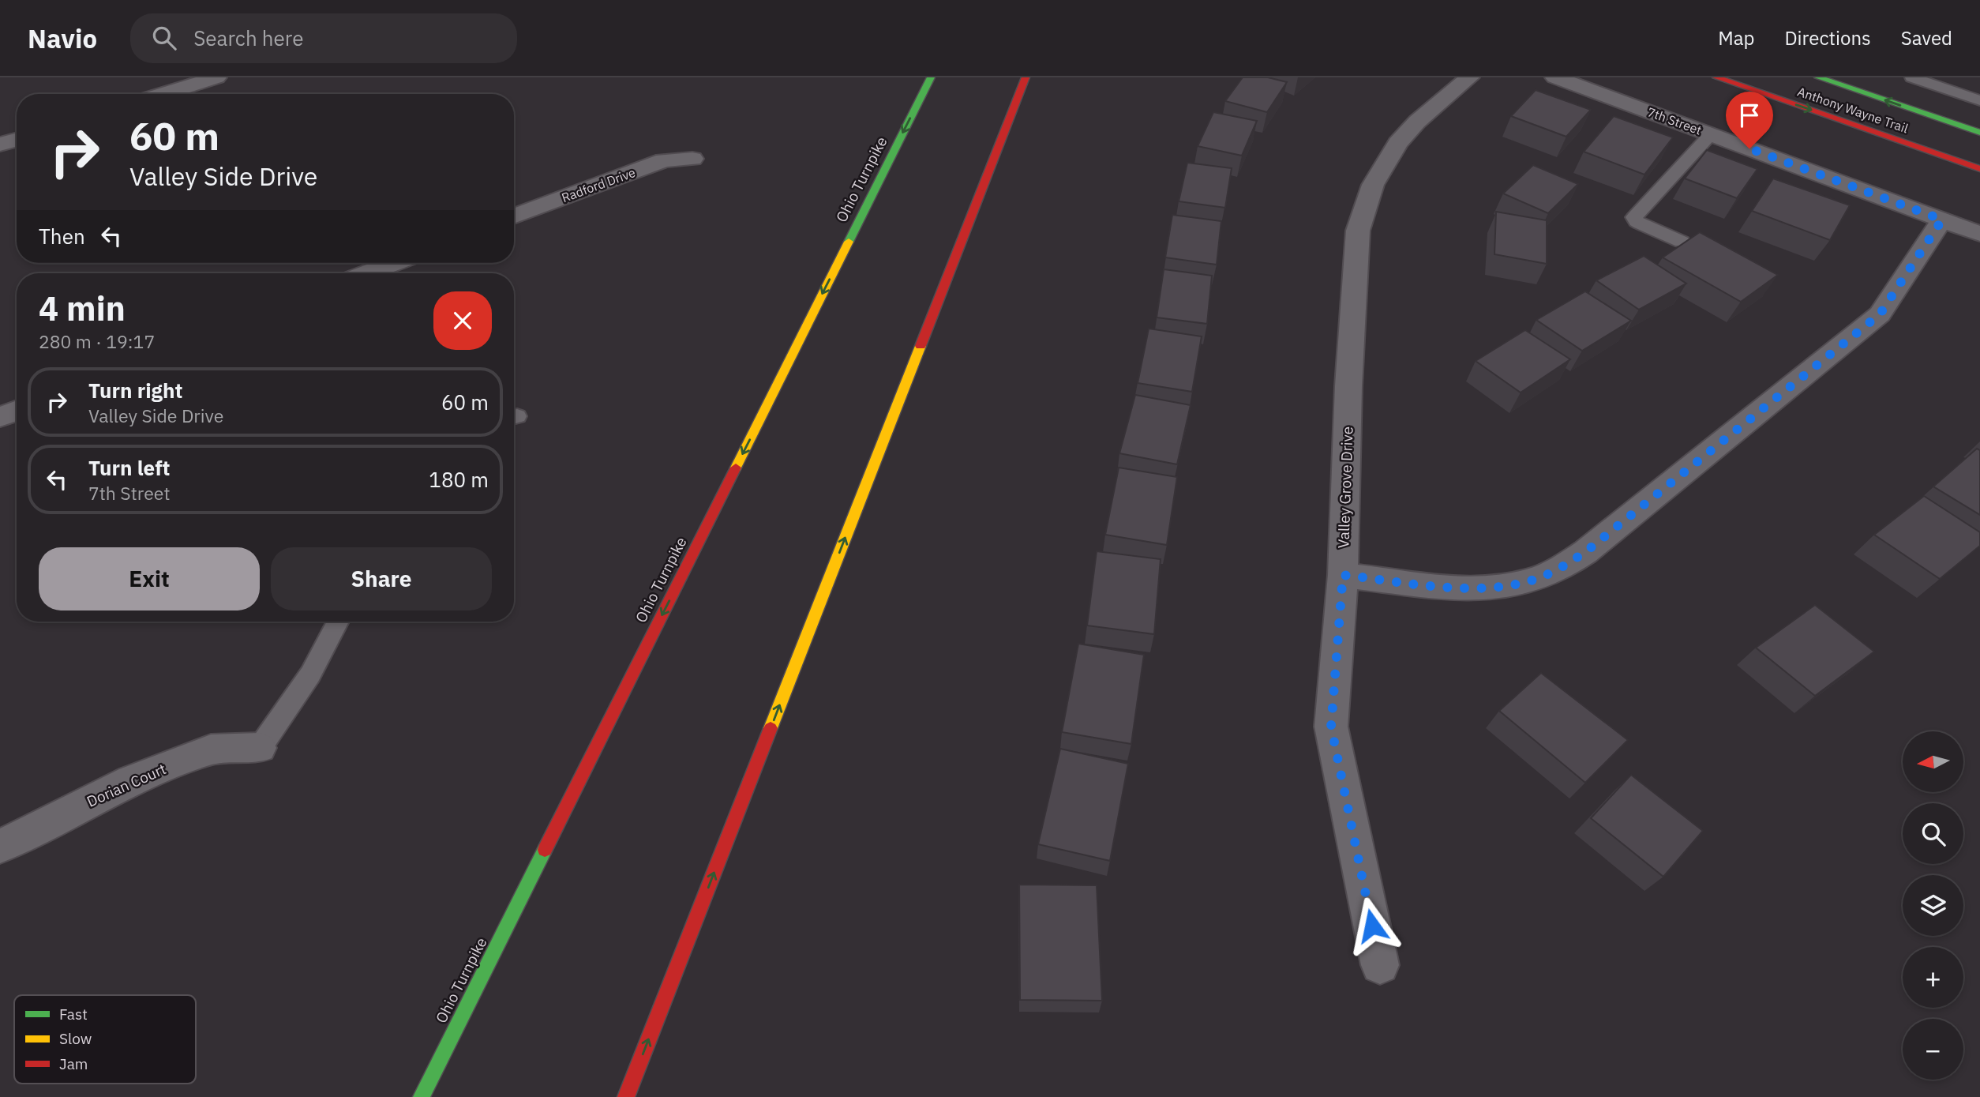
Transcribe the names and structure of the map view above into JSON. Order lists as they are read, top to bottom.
{
  "streets": {
    "highway": ["Anthony Wayne Trail", "Ohio Turnpike"],
    "street": [
      "7th Street",
      "Radford Drive",
      "Valley Grove Drive",
      "Dorian Court"
    ]
  },
  "one_way": ["Ohio Turnpike"],
  "legend": ["Fast", "Slow", "Jam"],
  "north": "left",
  "page": {
    "header": "Navio",
    "search": "Search here",
    "nav": ["Map", "Directions", "Saved"],
    "turn": ["60 m", "Valley Side Drive"],
    "then": "Then",
    "heading": ["4 min", "280 m · 19:17"],
    "list": [
      {
        "name": "Turn right",
        "note": "Valley Side Drive",
        "value": "60 m"
      },
      {
        "name": "Turn left",
        "note": "7th Street",
        "value": "180 m"
      }
    ],
    "buttons": ["Exit", "Share"],
    "map_buttons": ["+", "−"]
  }
}
